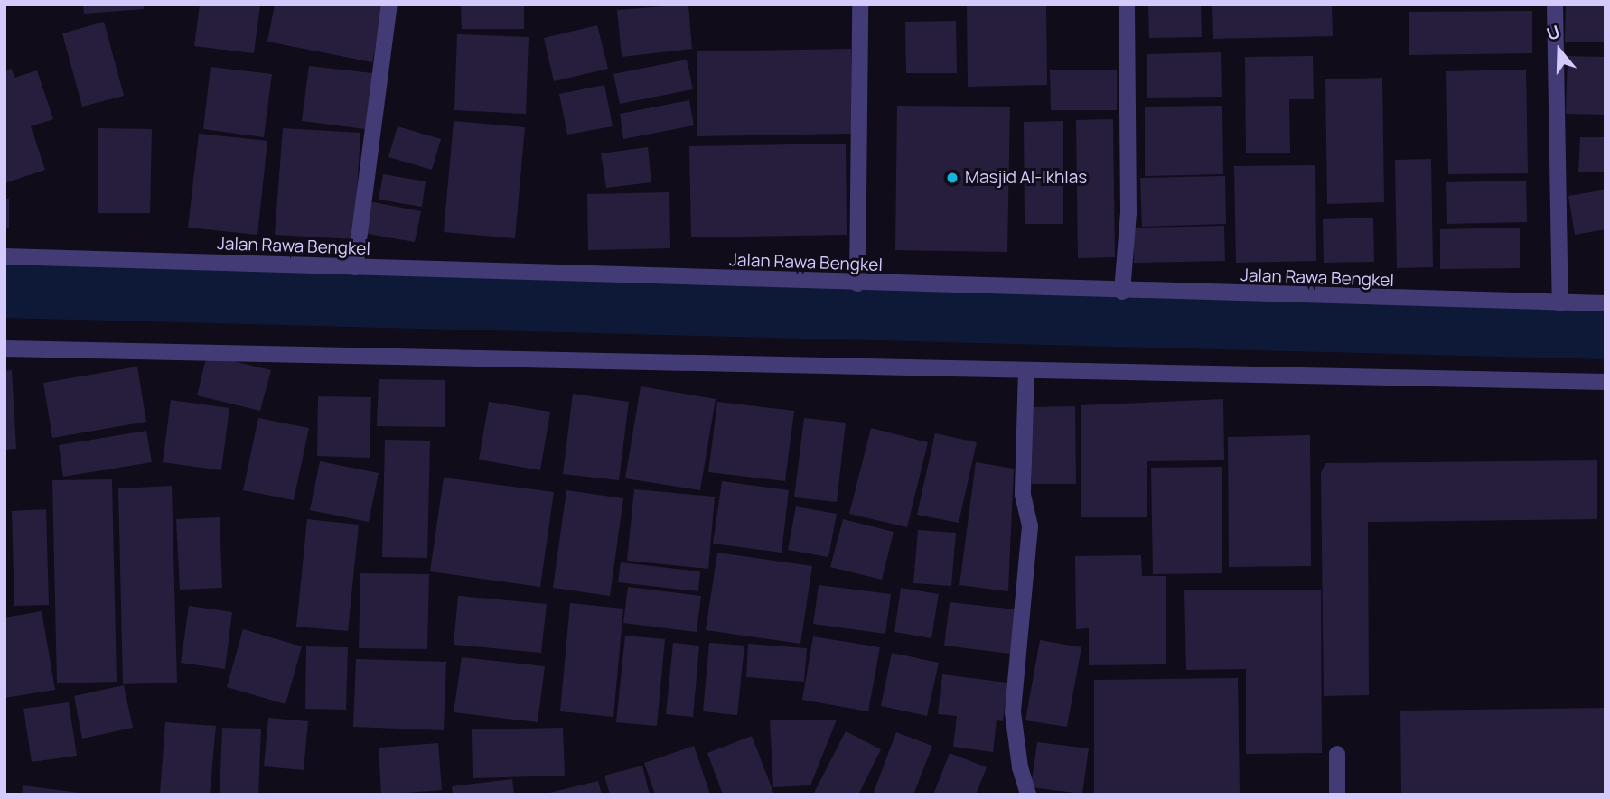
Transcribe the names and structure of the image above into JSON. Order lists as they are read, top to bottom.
{
  "streets": {
    "street": ["Jalan Rawa Bengkel"]
  },
  "places": ["Masjid Al-Ikhlas"],
  "north": "top"
}
